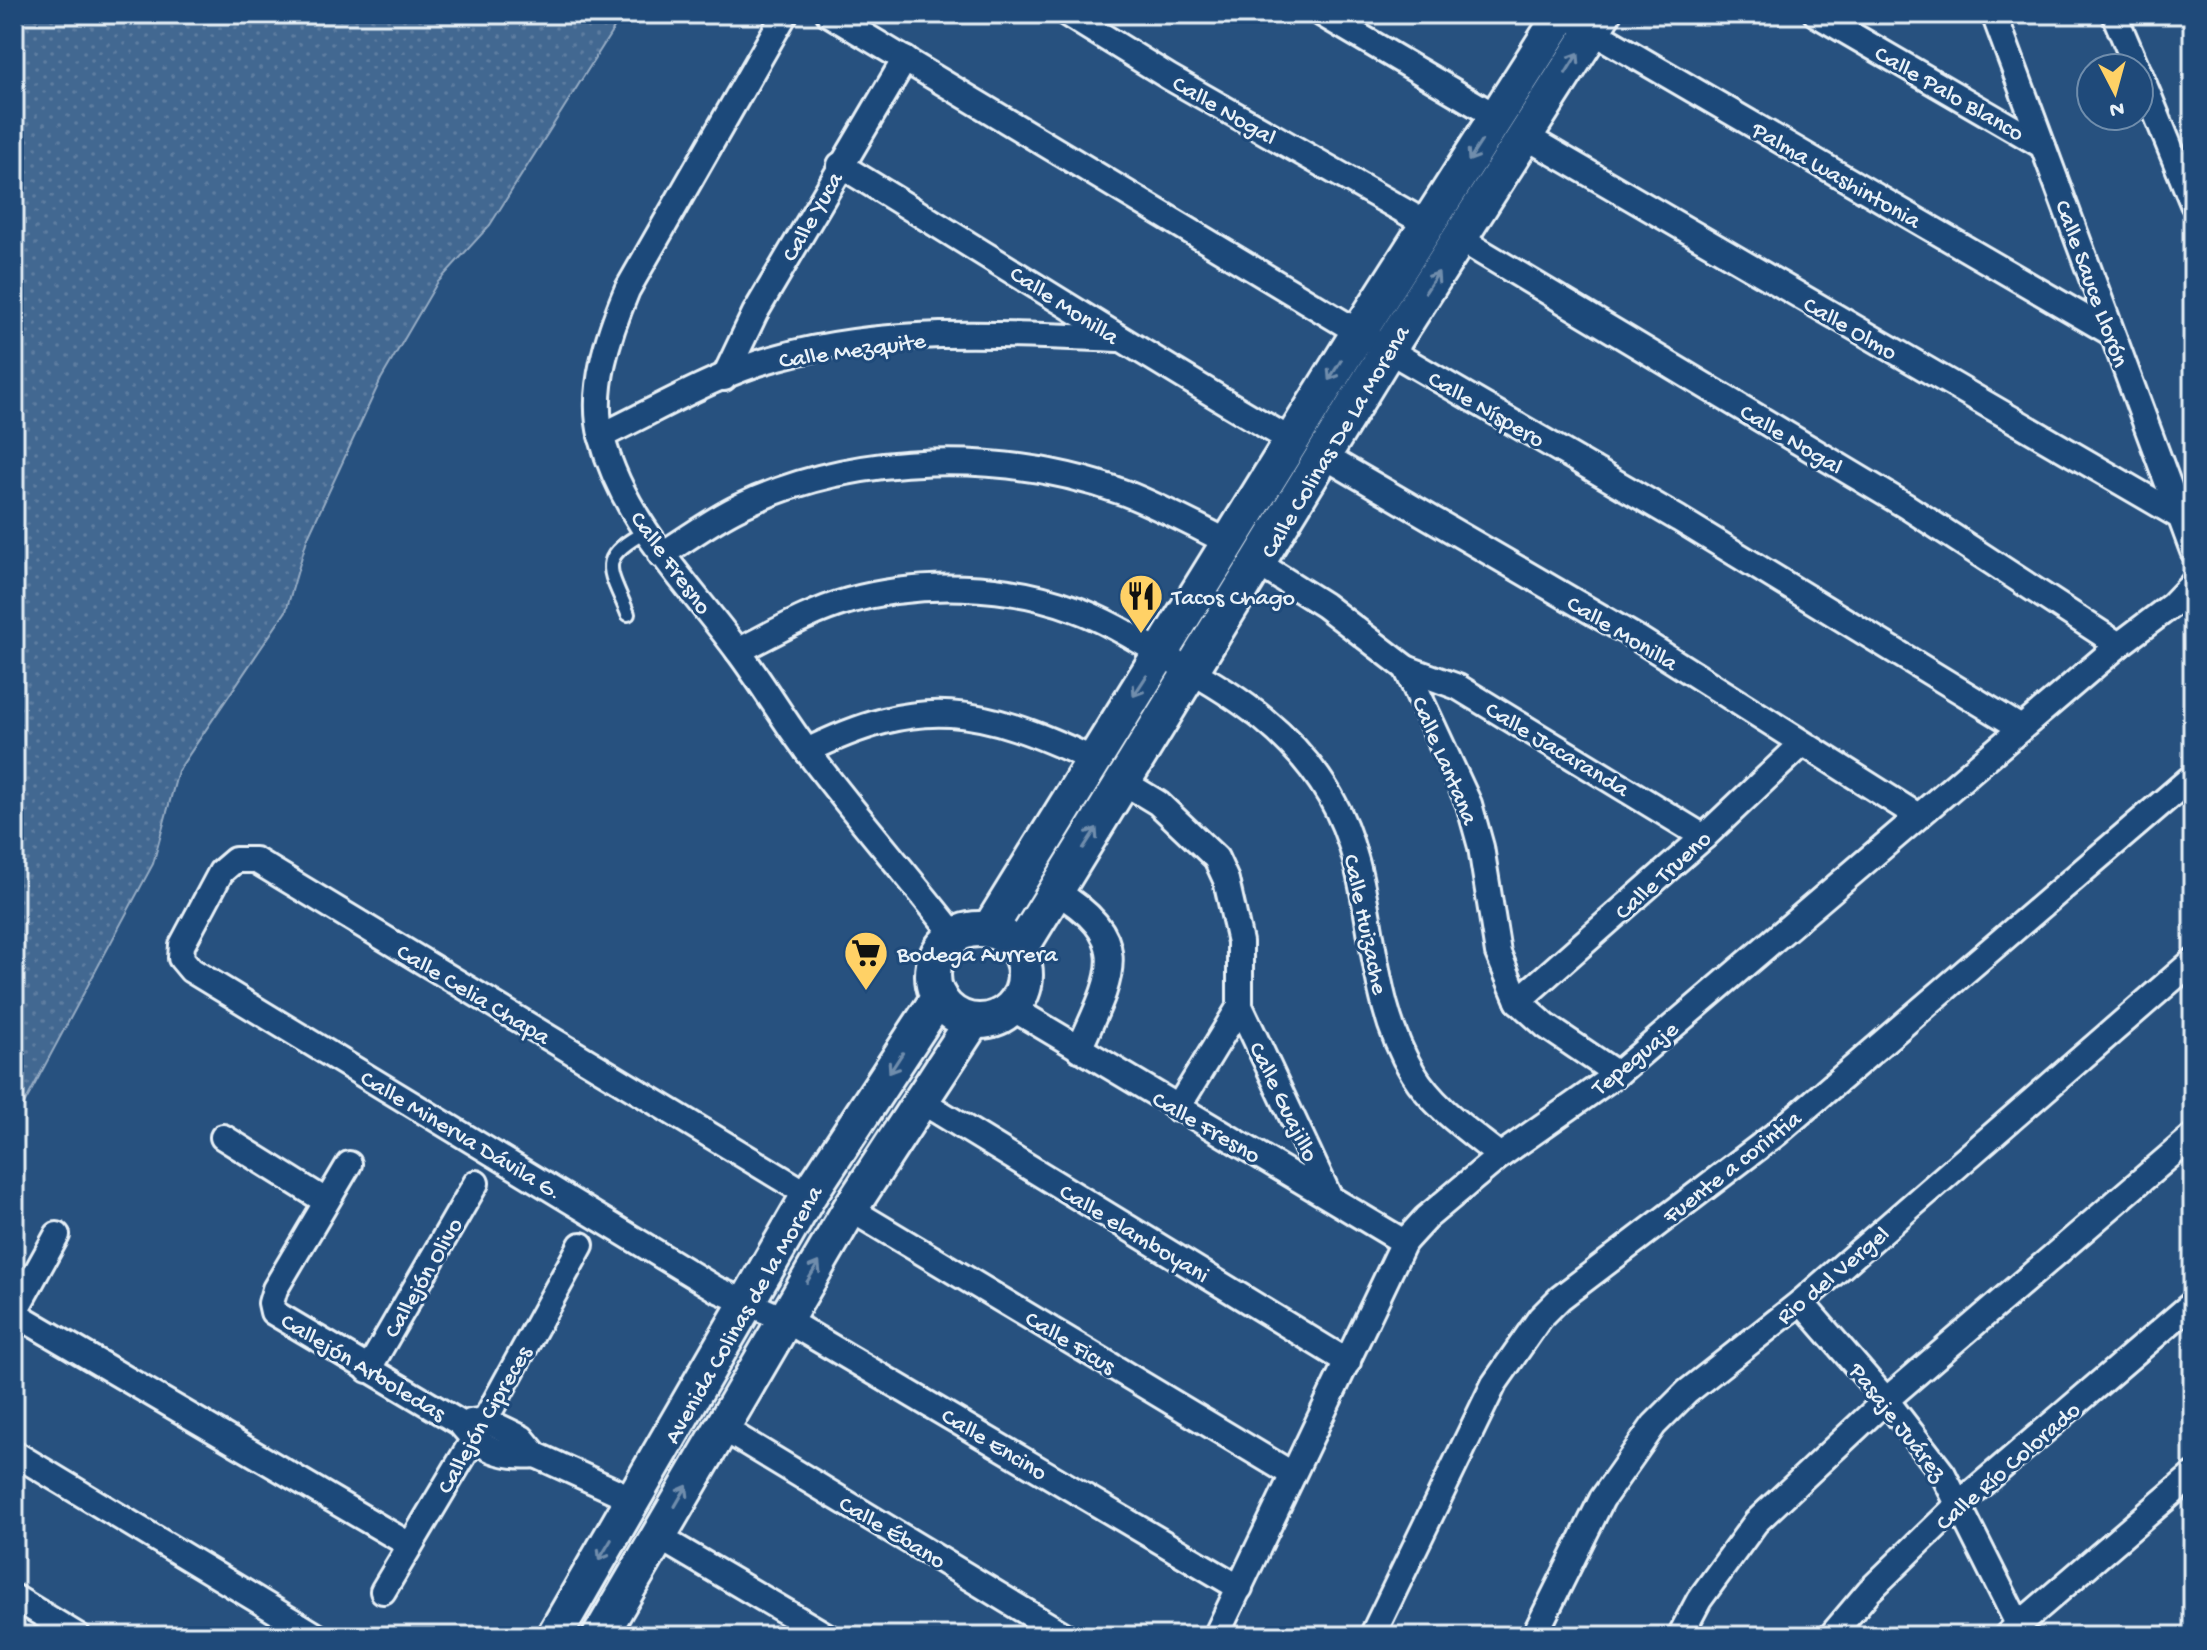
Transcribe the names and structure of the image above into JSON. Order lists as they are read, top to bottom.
{
  "streets": {
    "street": [
      "Calle Palo Blanco",
      "Calle Nogal",
      "Palma washintonia",
      "Calle Yuca",
      "Calle Sauce Llorón",
      "Calle Monilla",
      "Calle Olmo",
      "Calle Mezquite",
      "Calle Níspero",
      "Calle Colinas De La Morena",
      "Calle Fresno",
      "Calle Jacaranda",
      "Calle Lantana",
      "Calle Trueno",
      "Calle Huizache",
      "Calle Celia Chapa",
      "Tepeguaje",
      "Calle Guajillo",
      "Calle Minerva Dávila G.",
      "Fuente a corintia",
      "Calle elamboyani",
      "Rio del Vergel",
      "Callejón Olivo",
      "Avenida Colinas de la Morena",
      "Calle Ficus",
      "Callejón Arboledas",
      "Callejón Cipreces",
      "Pasaje Juárez",
      "Calle Encino",
      "Calle Río Colorado",
      "Calle Ébano"
    ]
  },
  "crossings": [
    ["Calle Palo Blanco", "Calle Sauce Llorón"],
    ["Calle Nogal", "Calle Colinas De La Morena"],
    ["Calle Nogal", "Tepeguaje"],
    ["Palma washintonia", "Calle Sauce Llorón"],
    ["Palma washintonia", "Calle Colinas De La Morena"],
    ["Calle Yuca", "Calle Monilla"],
    ["Calle Yuca", "Calle Mezquite"],
    ["Calle Yuca", "Calle Níspero"],
    ["Calle Sauce Llorón", "Calle Olmo"],
    ["Calle Monilla", "Calle Mezquite"],
    ["Calle Monilla", "Calle Colinas De La Morena"],
    ["Calle Monilla", "Calle Trueno"],
    ["Calle Monilla", "Tepeguaje"],
    ["Calle Olmo", "Calle Colinas De La Morena"],
    ["Calle Mezquite", "Calle Fresno"],
    ["Calle Níspero", "Calle Colinas De La Morena"],
    ["Calle Níspero", "Tepeguaje"],
    ["Calle Colinas De La Morena", "Calle Fresno"],
    ["Calle Colinas De La Morena", "Calle Lantana"],
    ["Calle Colinas De La Morena", "Calle Huizache"],
    ["Calle Colinas De La Morena", "Calle Guajillo"],
    ["Calle Colinas De La Morena", "Avenida Colinas de la Morena"],
    ["Calle Fresno", "Calle Huizache"],
    ["Calle Fresno", "Tepeguaje"],
    ["Calle Fresno", "Calle Guajillo"],
    ["Calle Fresno", "Avenida Colinas de la Morena"],
    ["Calle Jacaranda", "Calle Lantana"],
    ["Calle Jacaranda", "Calle Trueno"],
    ["Calle Lantana", "Calle Trueno"],
    ["Calle Lantana", "Tepeguaje"],
    ["Calle Huizache", "Tepeguaje"],
    ["Calle Celia Chapa", "Calle Minerva Dávila G."],
    ["Calle Celia Chapa", "Avenida Colinas de la Morena"],
    ["Tepeguaje", "Calle elamboyani"],
    ["Tepeguaje", "Calle Ficus"],
    ["Tepeguaje", "Calle Encino"],
    ["Calle Minerva Dávila G.", "Avenida Colinas de la Morena"],
    ["Calle Minerva Dávila G.", "Calle Encino"],
    ["Calle elamboyani", "Avenida Colinas de la Morena"],
    ["Rio del Vergel", "Pasaje Juárez"],
    ["Callejón Olivo", "Callejón Arboledas"],
    ["Avenida Colinas de la Morena", "Calle Ficus"],
    ["Avenida Colinas de la Morena", "Callejón Arboledas"],
    ["Avenida Colinas de la Morena", "Calle Encino"],
    ["Avenida Colinas de la Morena", "Calle Ébano"],
    ["Callejón Arboledas", "Callejón Cipreces"],
    ["Pasaje Juárez", "Calle Río Colorado"]
  ],
  "places": {
    "restaurant": ["Tacos Chago"],
    "supermarket": ["Bodega Aurrera"]
  },
  "north": "bottom"
}
